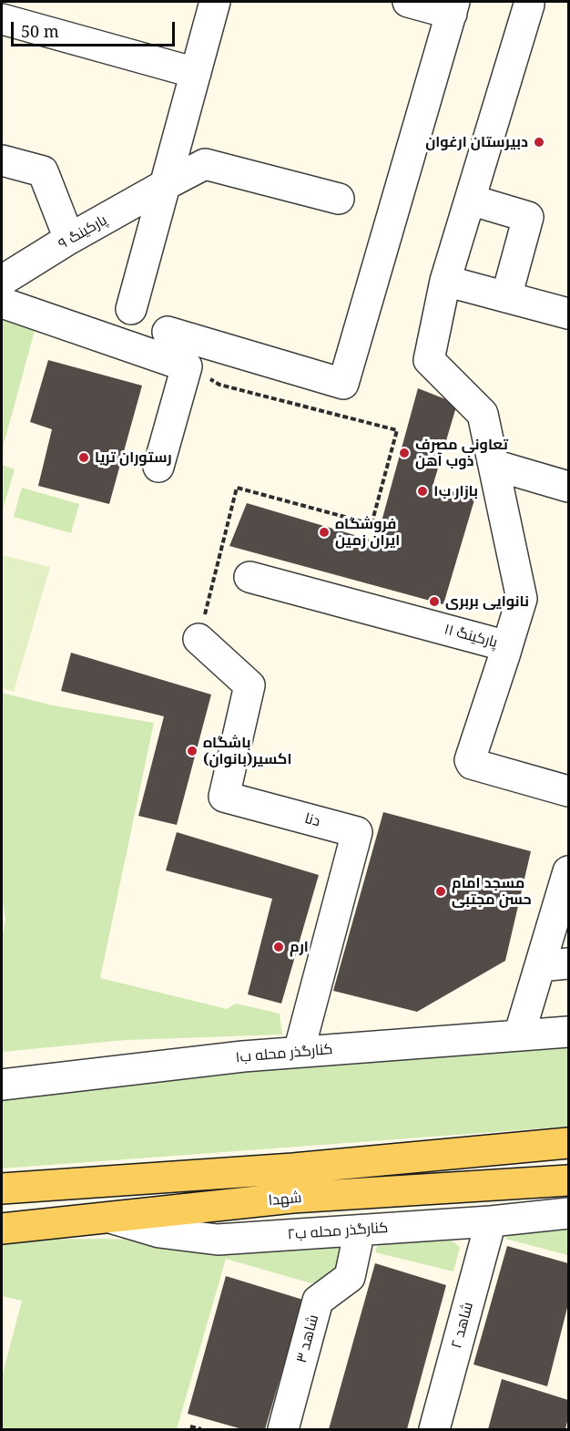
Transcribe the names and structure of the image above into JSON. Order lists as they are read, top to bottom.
{
  "streets": {
    "main road": ["شهدا"],
    "street": [
      "پارکینگ ۹",
      "پارکینگ ۱۱",
      "دنا",
      "کنارگذر محله ب۱",
      "کنارگذر محله ب۲",
      "شاهد ۲",
      "شاهد ۳"
    ]
  },
  "crossings": [
    ["دنا", "کنارگذر محله ب۱"],
    ["شهدا", "کنارگذر محله ب۲"],
    ["کنارگذر محله ب۲", "شاهد ۲"],
    ["کنارگذر محله ب۲", "شاهد ۳"]
  ],
  "places": [
    "دبیرستان ارغوان",
    "تعاونی مصرف ذوب آهن",
    "رستوران تریا",
    "بازار ب۱",
    "فروشگاه ایران زمین",
    "نانوایی بربری",
    "باشگاه اکسیر(بانوان)",
    "مسجد امام حسن مجتبی",
    "ارم"
  ],
  "scale_bar": "50 m"
}
